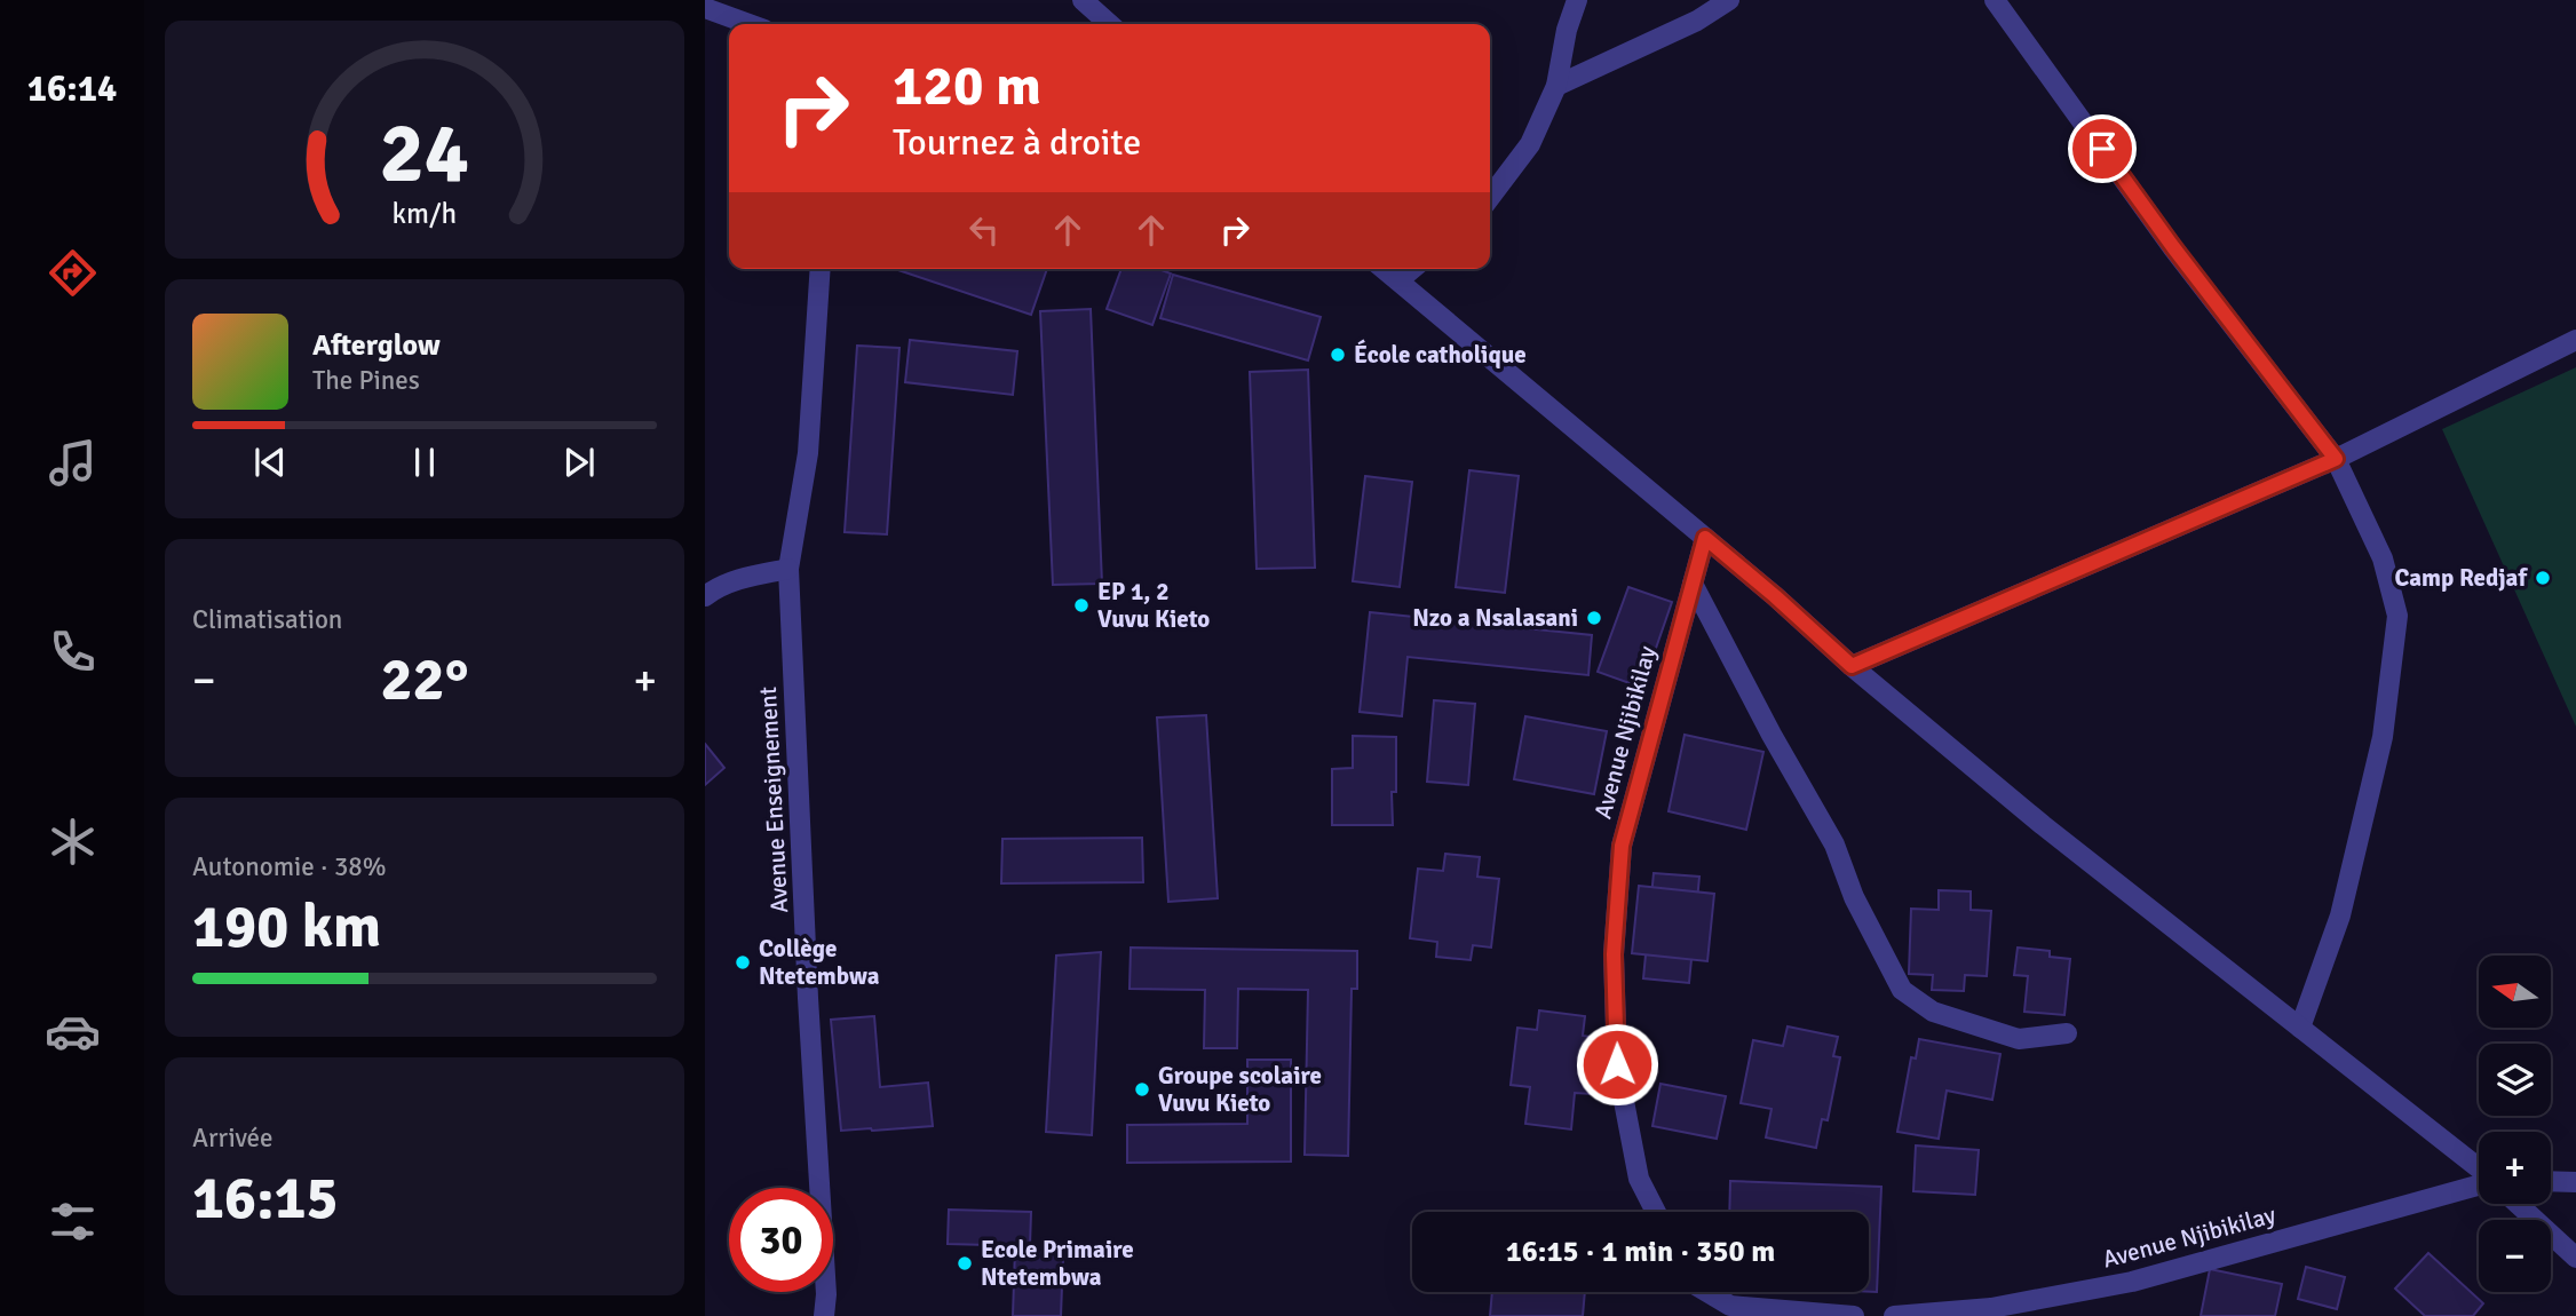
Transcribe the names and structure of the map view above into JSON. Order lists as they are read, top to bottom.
{
  "streets": {
    "street": ["Avenue Njibikilay", "Avenue Enseignement"]
  },
  "places": [
    "École catholique",
    "Camp Redjaf",
    "EP 1, 2 Vuvu Kieto",
    "Nzo a Nsalasani",
    "Collège Ntetembwa",
    "Groupe scolaire Vuvu Kieto",
    "Ecole Primaire Ntetembwa"
  ],
  "north": "left",
  "page": {
    "tabs": "16:14",
    "turn": ["120 m", "Tournez à droite"],
    "song": ["Afterglow", "The Pines"],
    "tile": [
      "Climatisation",
      ["Autonomie · 38%", "190 km"],
      ["Arrivée", "16:15"]
    ],
    "heat": ["−", "22°", "+"],
    "map_buttons": ["+", "−"],
    "limit": "30",
    "trip": "16:15 · 1 min · 350 m",
    "gauge": ["24", "km/h"]
  }
}
